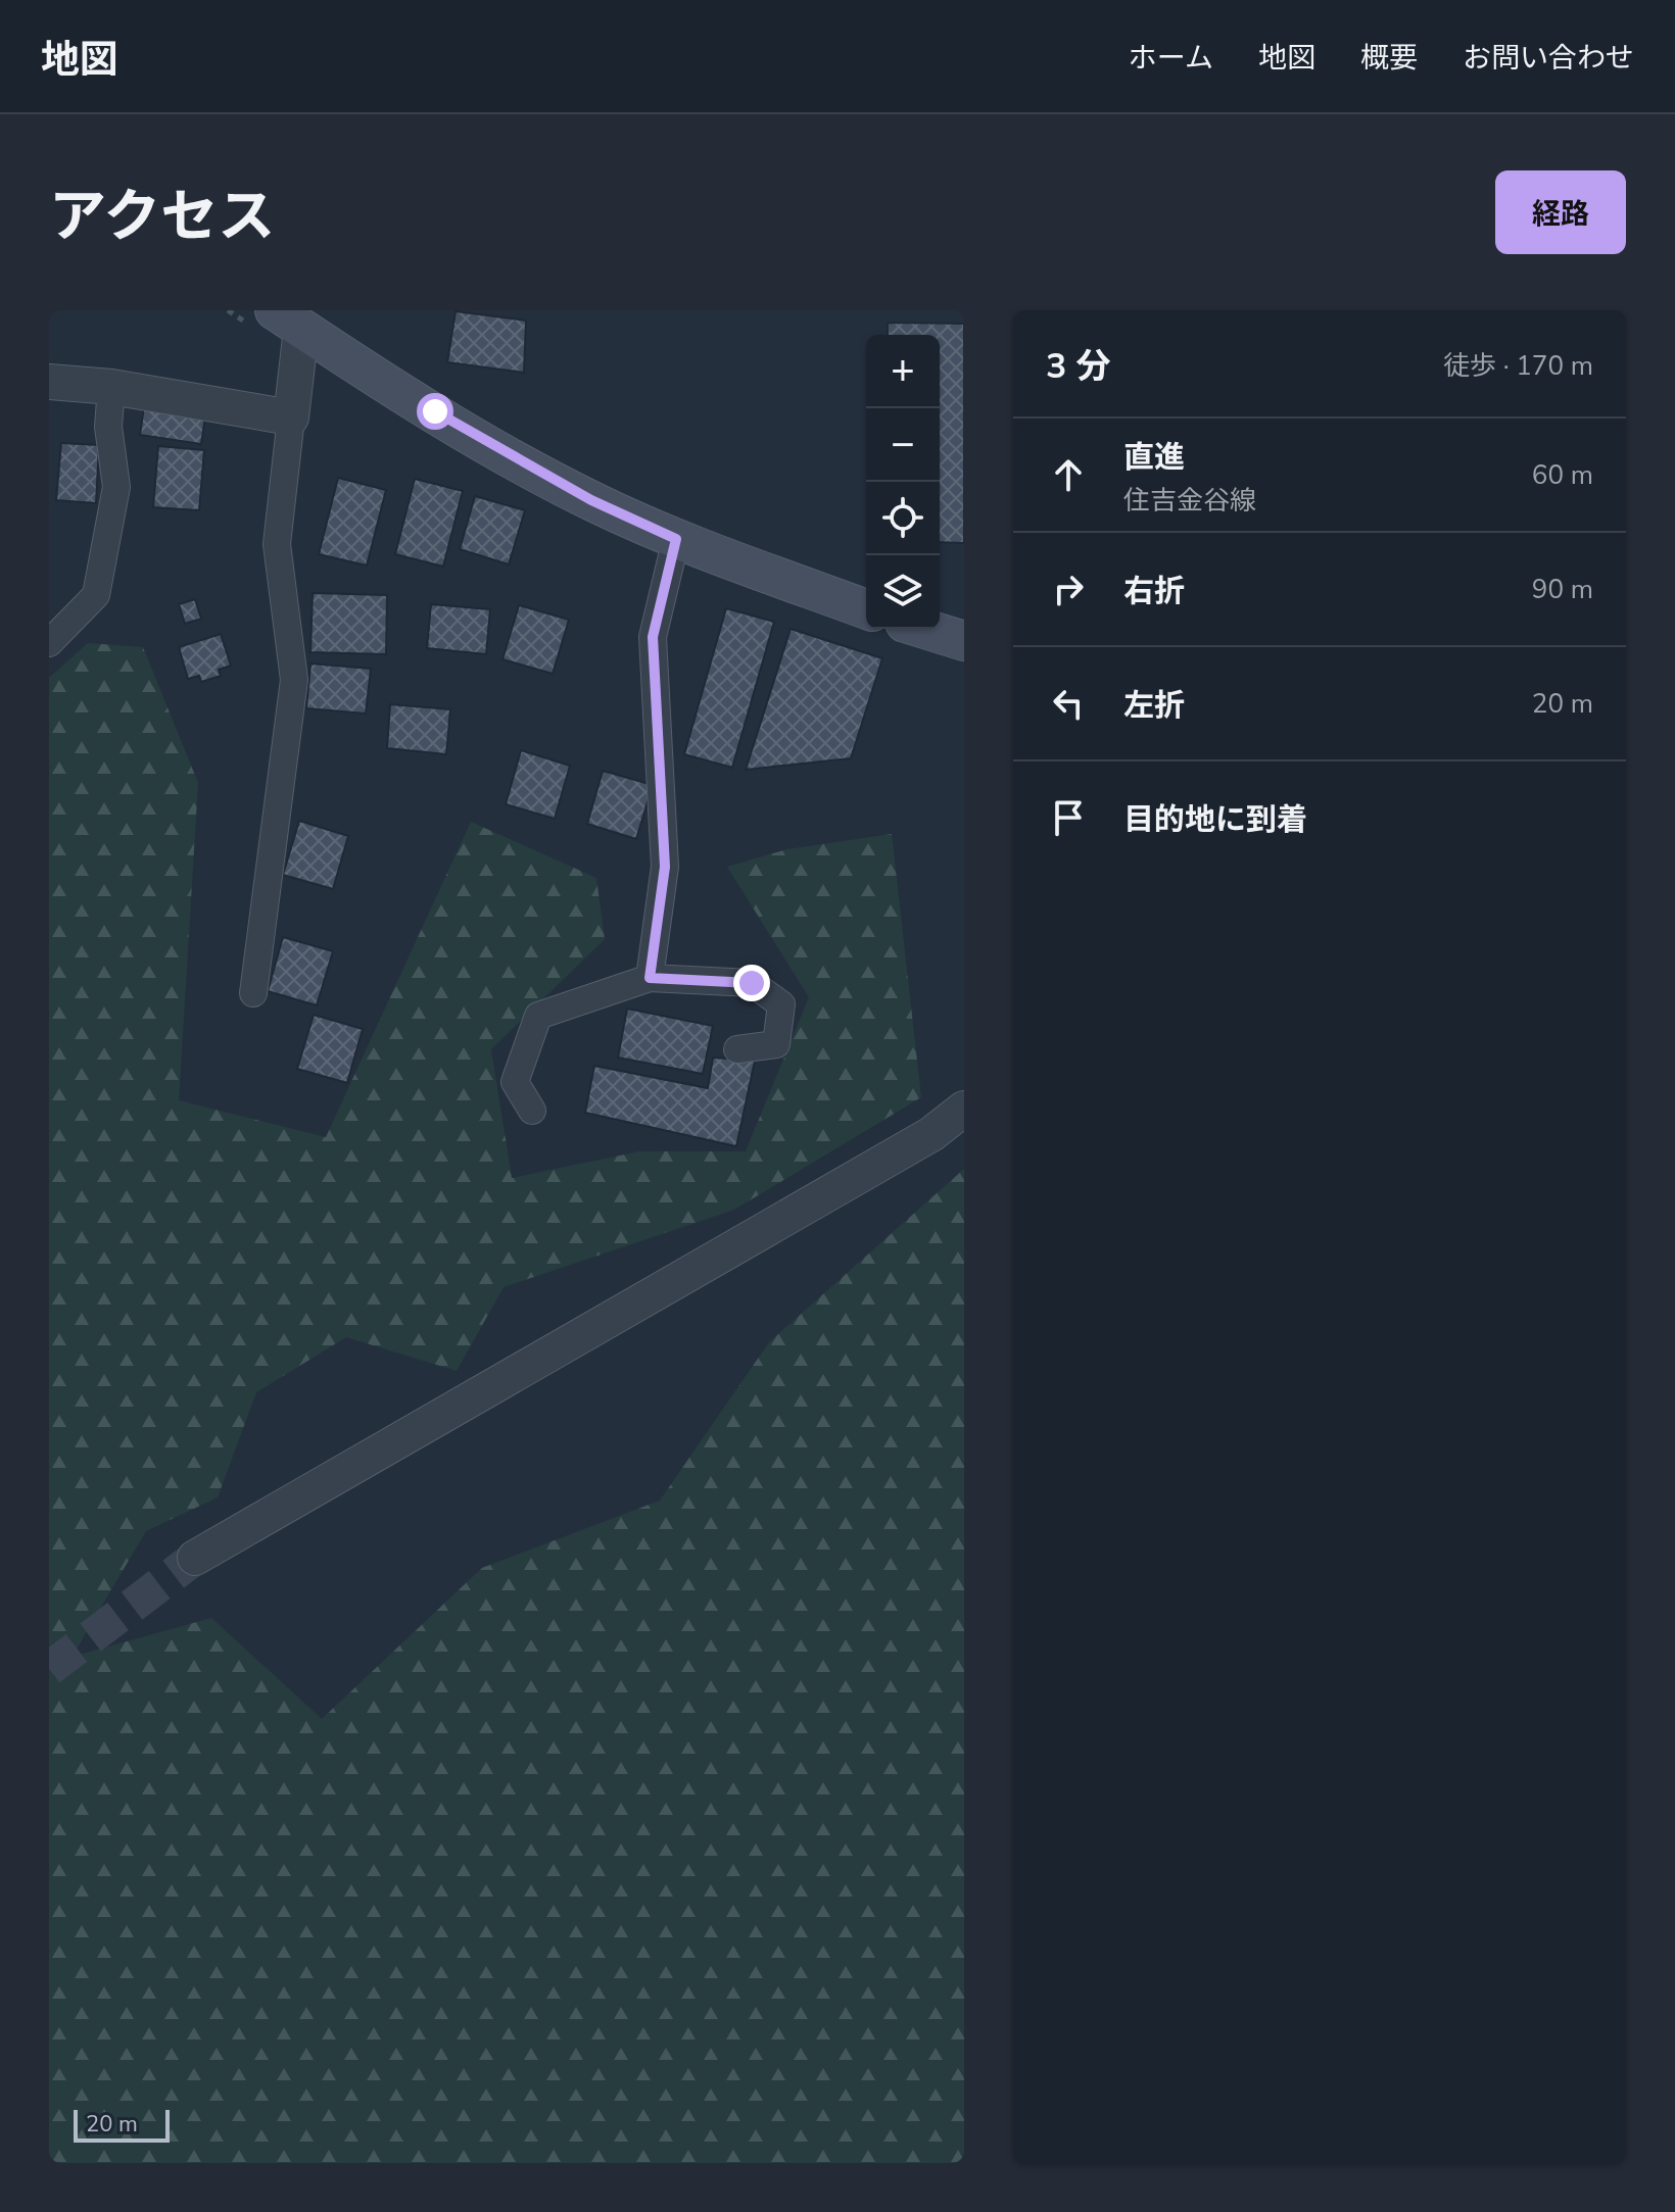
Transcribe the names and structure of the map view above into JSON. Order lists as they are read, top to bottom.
{
  "scale_bar": "20 m",
  "page": {
    "header": "地図",
    "nav": [
      "ホーム",
      "地図",
      "概要",
      "お問い合わせ"
    ],
    "title": "アクセス",
    "buttons": "経路",
    "heading": ["3 分", "徒歩 · 170 m"],
    "map_buttons": ["+", "−"],
    "list": [
      ["直進", "住吉金谷線", "60 m"],
      ["右折", "90 m"],
      ["左折", "20 m"],
      "目的地に到着"
    ],
    "scale": "20 m"
  }
}
